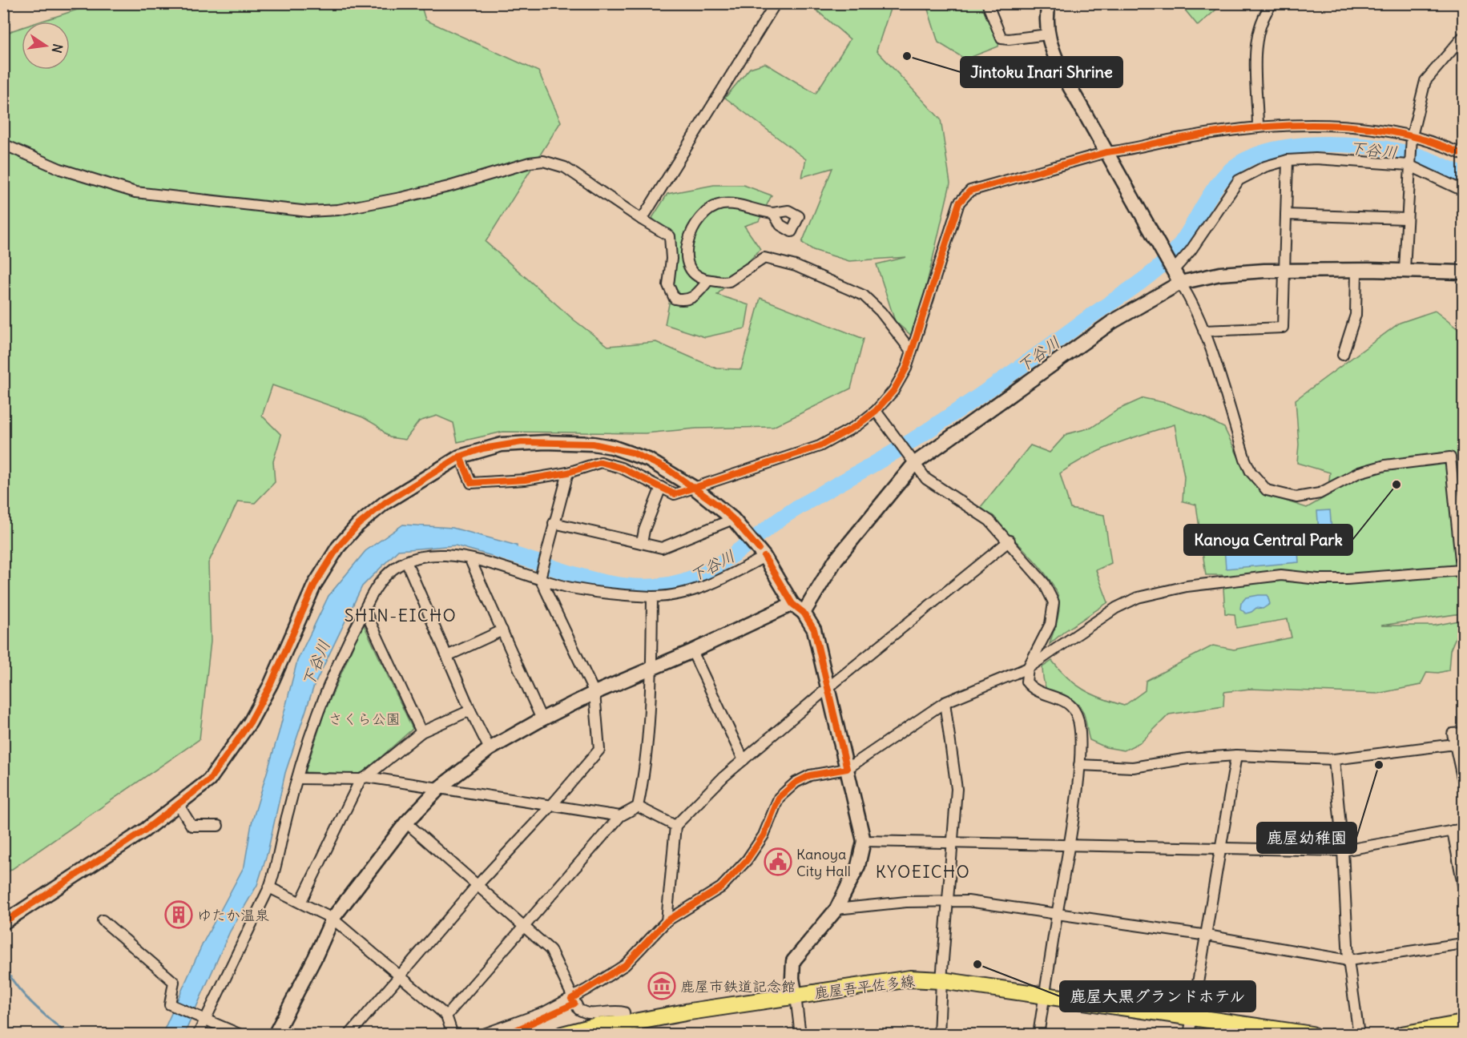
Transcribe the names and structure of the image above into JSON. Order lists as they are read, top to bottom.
{
  "streets": {
    "main road": ["鹿屋吾平佐多線"]
  },
  "districts": ["SHIN-EICHO", "KYOEICHO"],
  "water": ["下谷川"],
  "parks": ["さくら公園"],
  "places": {
    "other": [
      "Jintoku Inari Shrine",
      "Kanoya Central Park",
      "鹿屋幼稚園",
      "鹿屋大黒グランドホテル"
    ],
    "public building": ["Kanoya City Hall"],
    "building": ["ゆたか温泉"],
    "museum": ["鹿屋市鉄道記念館"]
  },
  "north": "right"
}
